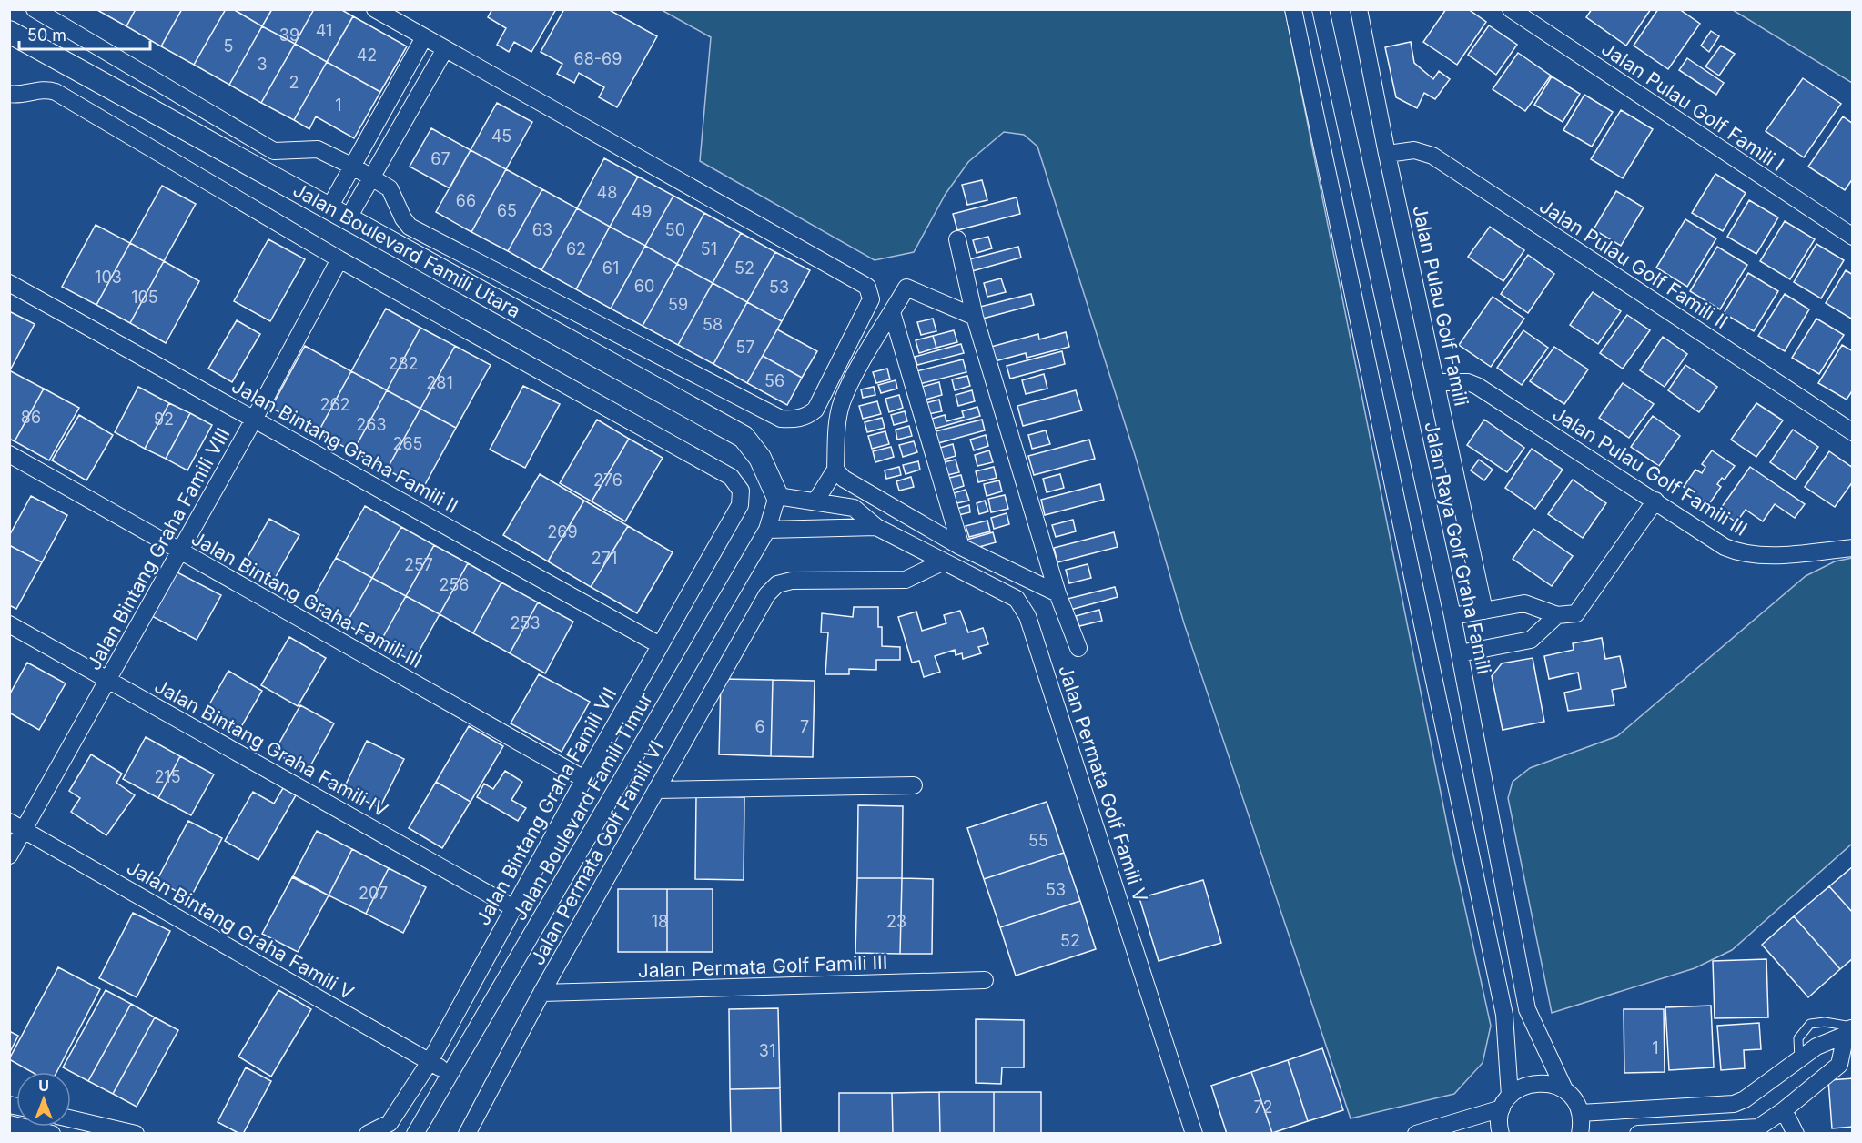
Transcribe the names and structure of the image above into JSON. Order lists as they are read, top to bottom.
{
  "streets": {
    "street": [
      "Jalan Pulau Golf Famili I",
      "Jalan Boulevard Famili Utara",
      "Jalan Pulau Golf Famili II",
      "Jalan Pulau Golf Famili",
      "Jalan Bintang Graha Famili II",
      "Jalan Pulau Golf Famili III",
      "Jalan Raya Golf Graha Famili",
      "Jalan Bintang Graha Famili VIII",
      "Jalan Bintang Graha Famili III",
      "Jalan Bintang Graha Famili IV",
      "Jalan Permata Golf Famili V",
      "Jalan Bintang Graha Famili VII",
      "Jalan Boulevard Famili Timur",
      "Jalan Permata Golf Famili VI",
      "Jalan Bintang Graha Famili V",
      "Jalan Permata Golf Famili III"
    ]
  },
  "crossings": [
    ["Jalan Boulevard Famili Utara", "Jalan Permata Golf Famili V"],
    ["Jalan Boulevard Famili Utara", "Jalan Boulevard Famili Timur"],
    ["Jalan Pulau Golf Famili II", "Jalan Pulau Golf Famili"],
    ["Jalan Pulau Golf Famili", "Jalan Pulau Golf Famili III"],
    ["Jalan Bintang Graha Famili II", "Jalan Bintang Graha Famili VIII"],
    ["Jalan Bintang Graha Famili II", "Jalan Bintang Graha Famili VII"],
    ["Jalan Bintang Graha Famili VIII", "Jalan Bintang Graha Famili III"],
    ["Jalan Bintang Graha Famili VIII", "Jalan Bintang Graha Famili IV"],
    ["Jalan Bintang Graha Famili VIII", "Jalan Bintang Graha Famili VII"],
    ["Jalan Bintang Graha Famili VIII", "Jalan Bintang Graha Famili V"],
    ["Jalan Bintang Graha Famili III", "Jalan Bintang Graha Famili VII"],
    ["Jalan Bintang Graha Famili IV", "Jalan Bintang Graha Famili VII"],
    ["Jalan Permata Golf Famili V", "Jalan Boulevard Famili Timur"],
    ["Jalan Permata Golf Famili V", "Jalan Permata Golf Famili VI"],
    ["Jalan Bintang Graha Famili VII", "Jalan Bintang Graha Famili V"],
    ["Jalan Boulevard Famili Timur", "Jalan Bintang Graha Famili V"],
    ["Jalan Permata Golf Famili VI", "Jalan Permata Golf Famili III"]
  ],
  "house_numbers": [
    "41",
    "39",
    "5",
    "42",
    "68-69",
    "3",
    "2",
    "1",
    "45",
    "67",
    "48",
    "66",
    "65",
    "49",
    "63",
    "50",
    "62",
    "51",
    "61",
    "52",
    "103",
    "60",
    "53",
    "105",
    "59",
    "58",
    "57",
    "282",
    "56",
    "281",
    "262",
    "86",
    "92",
    "263",
    "265",
    "276",
    "269",
    "271",
    "257",
    "256",
    "253",
    "6",
    "7",
    "215",
    "55",
    "53",
    "207",
    "18",
    "23",
    "52",
    "1",
    "31",
    "72"
  ],
  "scale_bar": "50 m",
  "north": "top"
}
